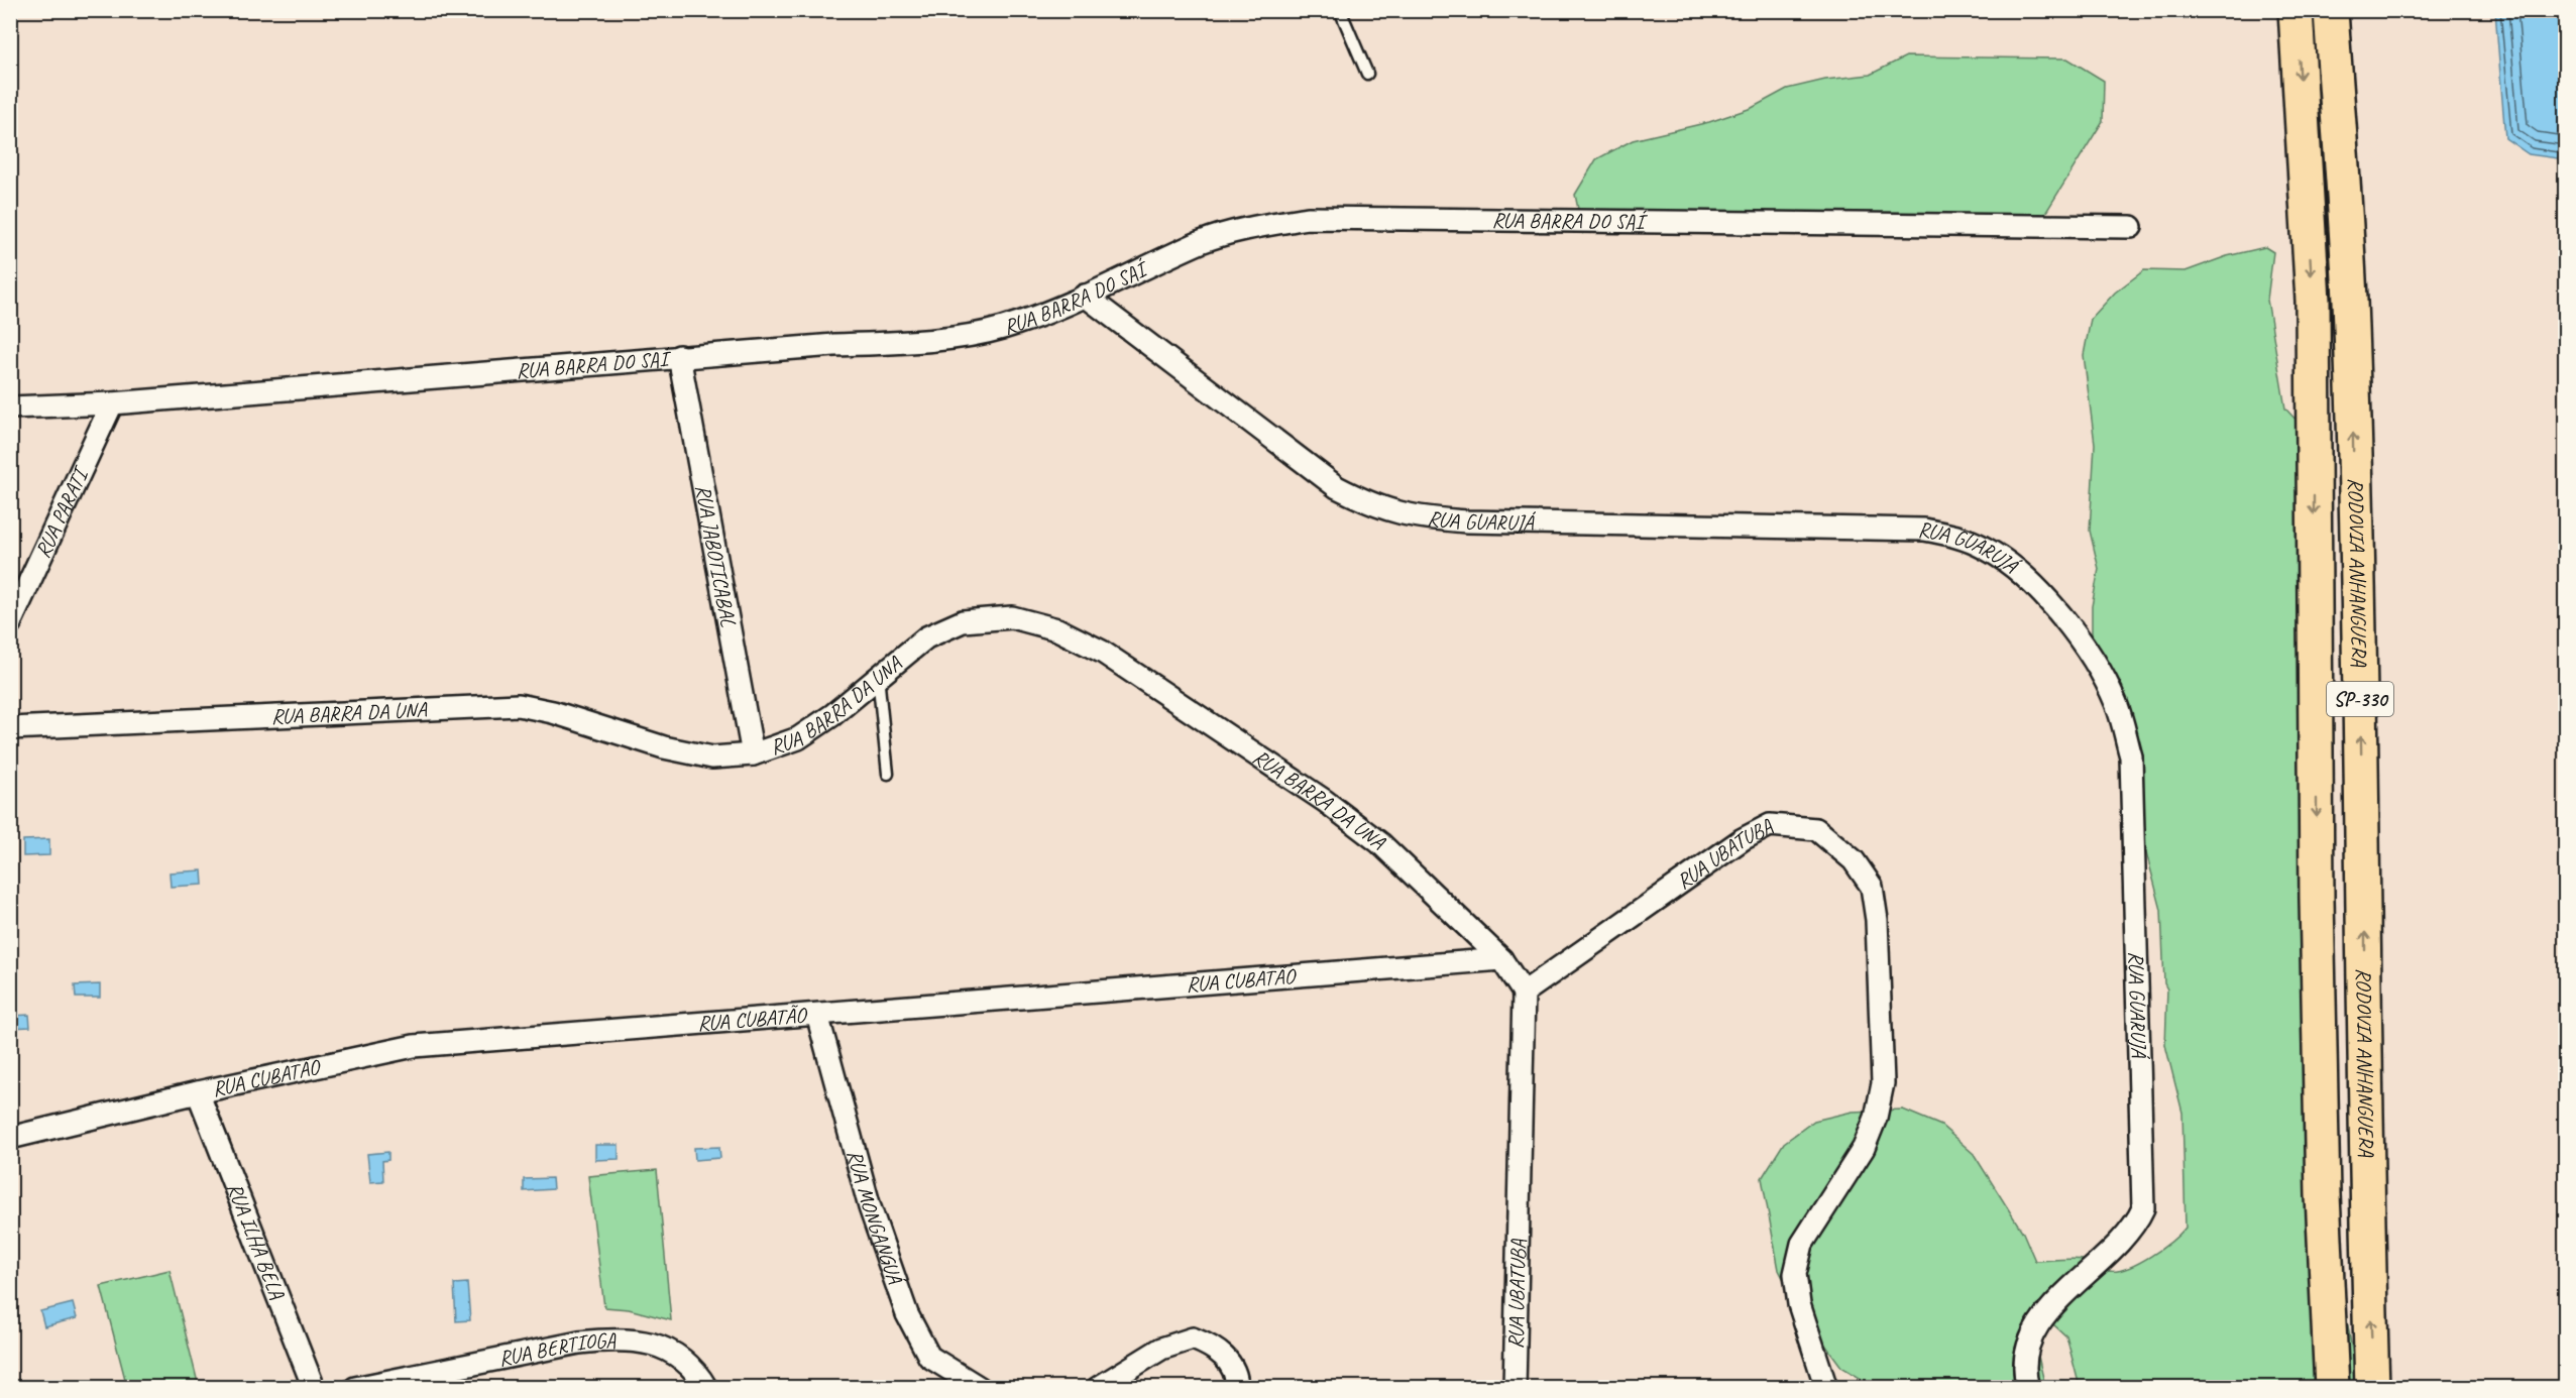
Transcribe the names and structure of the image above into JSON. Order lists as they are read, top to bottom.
{
  "streets": {
    "highway": ["RODOVIA ANHANGUERA", "SP-330"],
    "street": [
      "RUA BARRA DO SAÍ",
      "RUA PARATI",
      "RUA GUARUJÁ",
      "RUA JABOTICABAL",
      "RUA BARRA DA UNA",
      "RUA UBATUBA",
      "RUA CUBATÃO",
      "RUA MONGANGUÁ",
      "RUA ILHA BELA",
      "RUA BERTIOGA"
    ]
  },
  "crossings": [
    ["RUA BARRA DO SAÍ", "RUA PARATI"],
    ["RUA BARRA DO SAÍ", "RUA GUARUJÁ"],
    ["RUA BARRA DO SAÍ", "RUA JABOTICABAL"],
    ["RUA JABOTICABAL", "RUA BARRA DA UNA"],
    ["RUA BARRA DA UNA", "RUA UBATUBA"],
    ["RUA BARRA DA UNA", "RUA CUBATÃO"],
    ["RUA CUBATÃO", "RUA MONGANGUÁ"],
    ["RUA CUBATÃO", "RUA ILHA BELA"]
  ]
}
